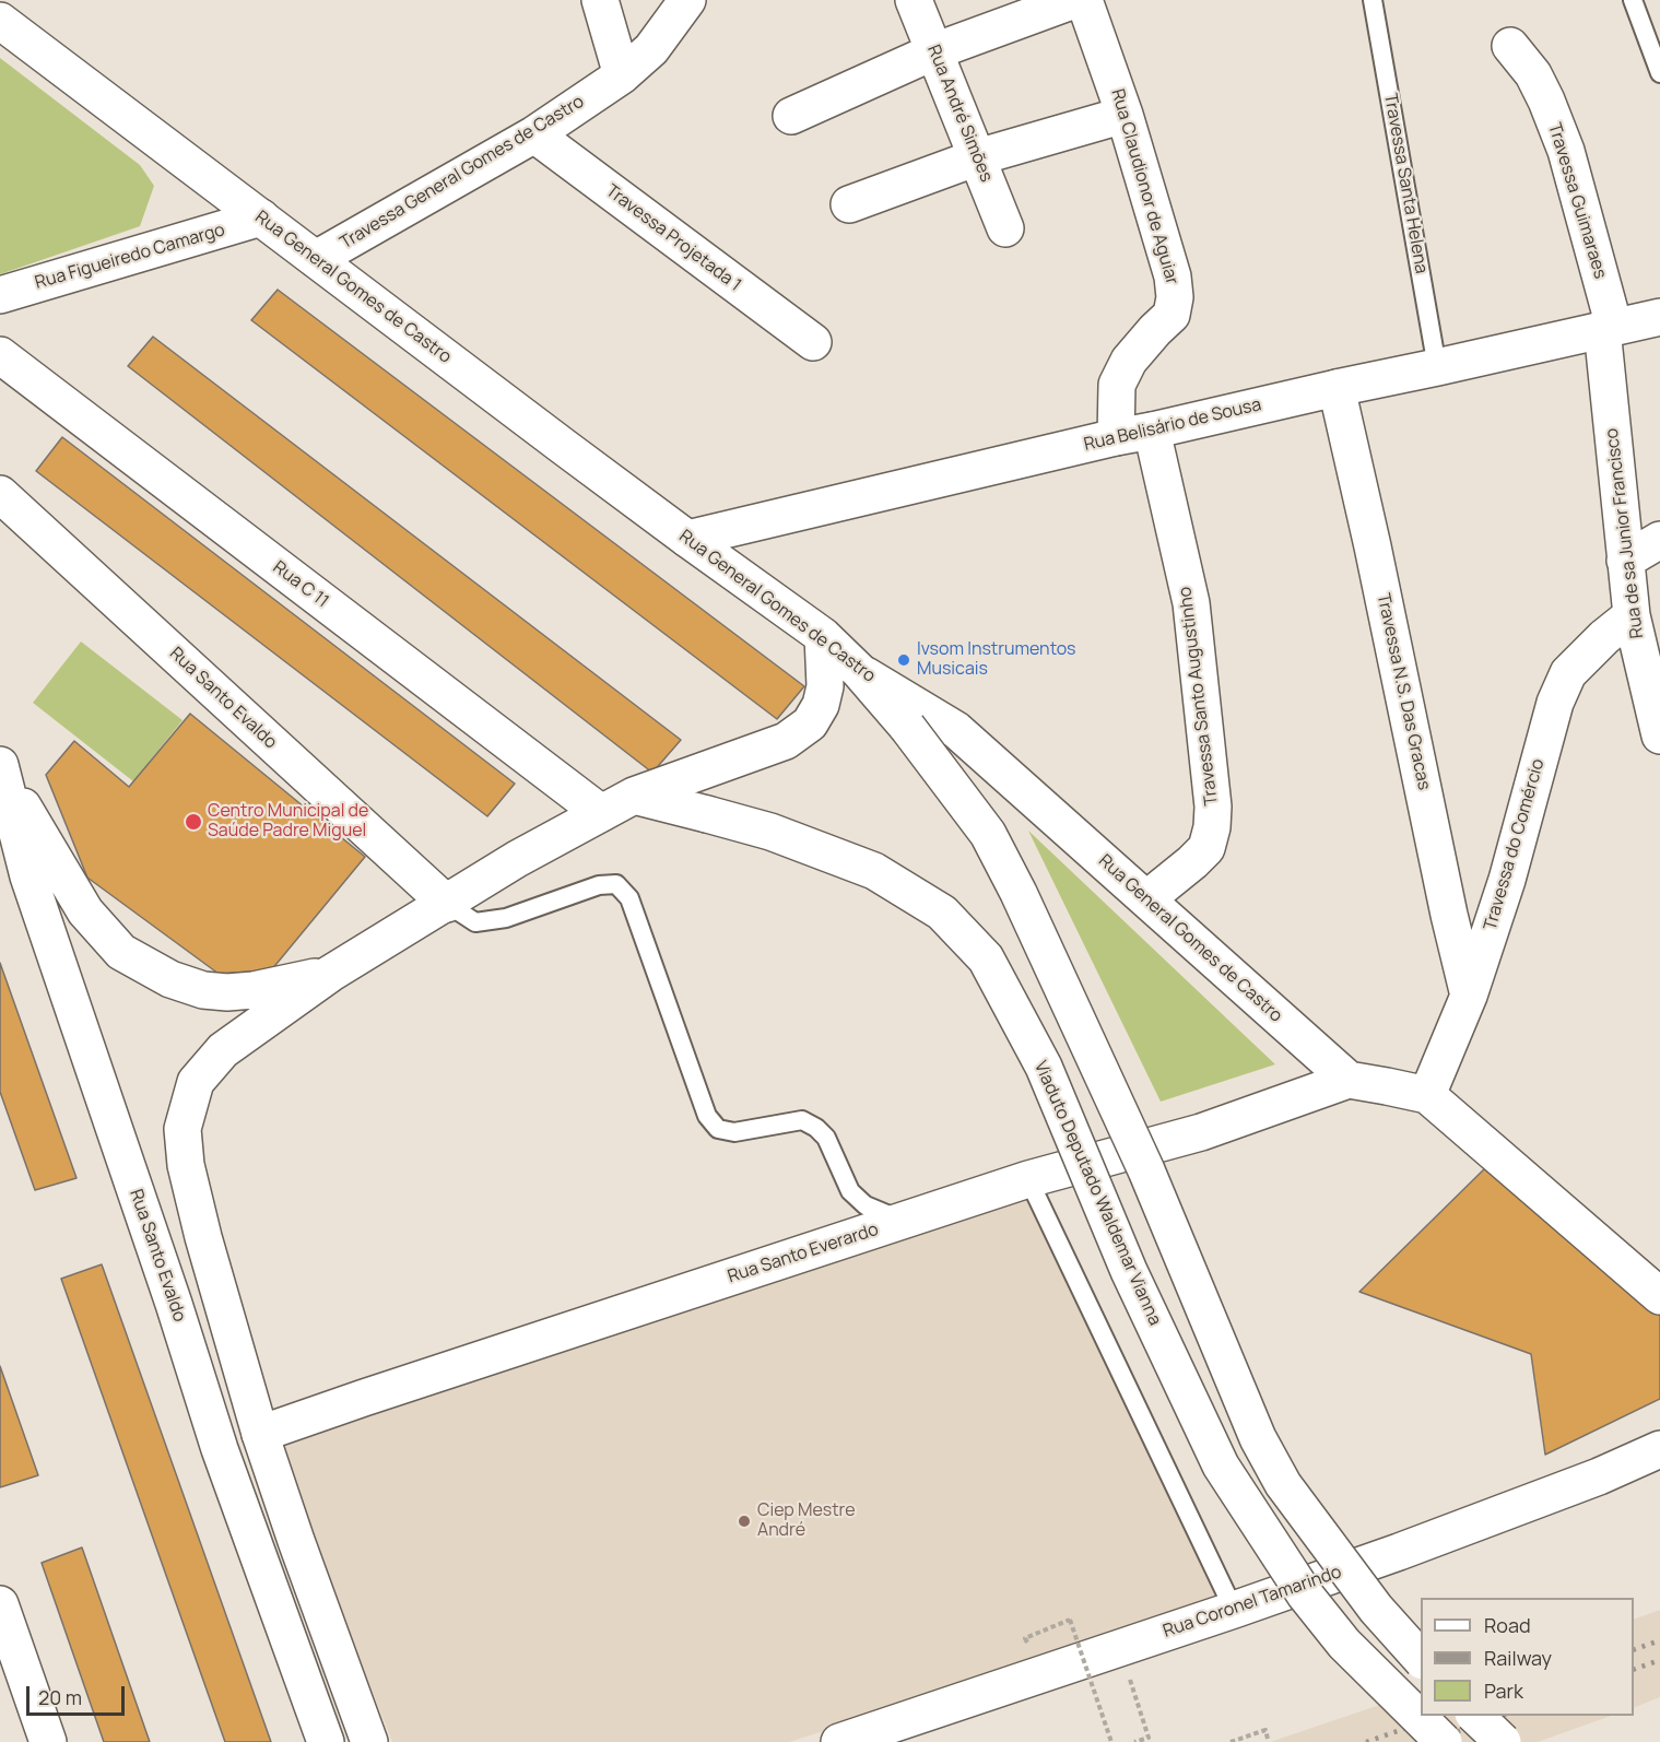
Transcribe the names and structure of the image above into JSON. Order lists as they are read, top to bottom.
{
  "streets": {
    "street": [
      "Rua André Simões",
      "Travessa General Gomes de Castro",
      "Rua Claudionor de Aguiar",
      "Travessa Guimaraes",
      "Travessa Projetada 1",
      "Rua Figueiredo Camargo",
      "Rua General Gomes de Castro",
      "Rua Belisário de Sousa",
      "Rua de sa Junior Francisco",
      "Rua C 11",
      "Travessa N.S. Das Gracas",
      "Travessa Santo Augustinho",
      "Rua Santo Evaldo",
      "Travessa do Comércio",
      "Viaduto Deputado Waldemar Vianna",
      "Rua Santo Everardo",
      "Rua Coronel Tamarindo"
    ],
    "lane": ["Travessa Santa Helena"]
  },
  "crossings": [
    ["Travessa General Gomes de Castro", "Travessa Projetada 1"],
    ["Travessa General Gomes de Castro", "Rua General Gomes de Castro"],
    ["Travessa Santa Helena", "Rua Belisário de Sousa"],
    ["Rua Claudionor de Aguiar", "Rua Belisário de Sousa"],
    ["Travessa Guimaraes", "Rua Belisário de Sousa"],
    ["Travessa Guimaraes", "Rua de sa Junior Francisco"],
    ["Rua Figueiredo Camargo", "Rua General Gomes de Castro"],
    ["Rua General Gomes de Castro", "Rua Belisário de Sousa"],
    ["Rua General Gomes de Castro", "Travessa Santo Augustinho"],
    ["Rua General Gomes de Castro", "Rua Santo Evaldo"],
    ["Rua General Gomes de Castro", "Rua Santo Everardo"],
    ["Rua Belisário de Sousa", "Rua de sa Junior Francisco"],
    ["Rua Belisário de Sousa", "Travessa N.S. Das Gracas"],
    ["Rua Belisário de Sousa", "Travessa Santo Augustinho"],
    ["Rua de sa Junior Francisco", "Travessa do Comércio"],
    ["Rua C 11", "Rua Santo Evaldo"],
    ["Travessa N.S. Das Gracas", "Travessa do Comércio"],
    ["Rua Santo Evaldo", "Viaduto Deputado Waldemar Vianna"],
    ["Rua Santo Evaldo", "Rua Santo Everardo"]
  ],
  "places": ["Ivsom Instrumentos Musicais", "Centro Municipal de Saúde Padre Miguel", "Ciep Mestre André"],
  "legend": ["Road", "Railway", "Park"],
  "scale_bar": "20 m"
}
